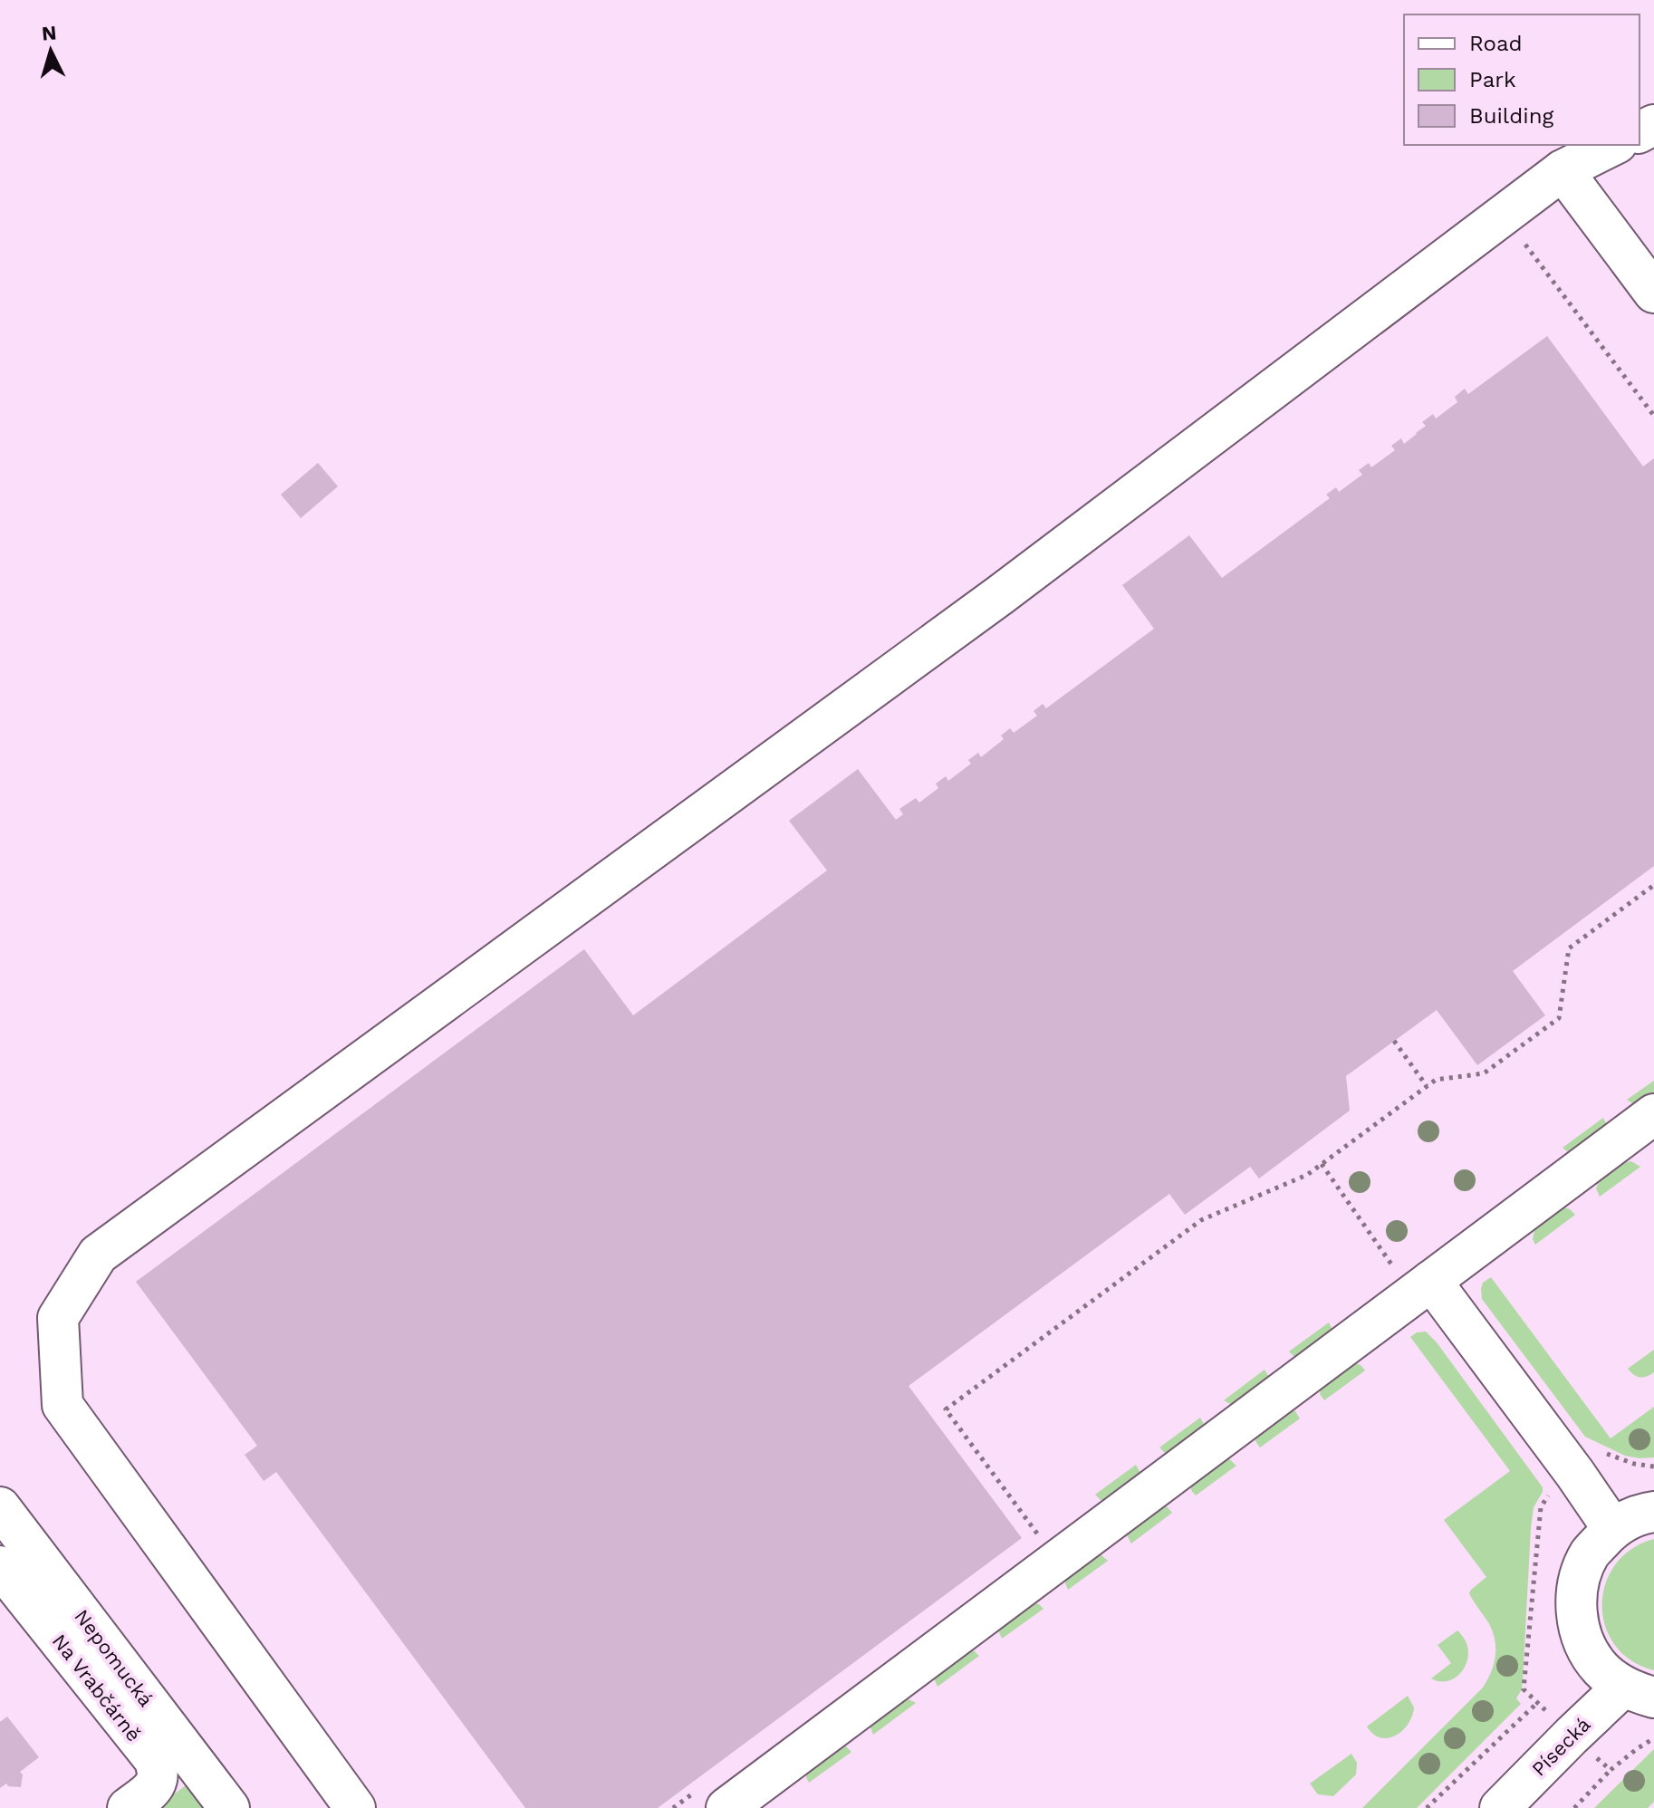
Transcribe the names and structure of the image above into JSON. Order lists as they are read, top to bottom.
{
  "streets": {
    "street": ["Nepomucká", "Na Vrabčárně", "Písecká"]
  },
  "legend": ["Road", "Park", "Building"],
  "north": "top"
}
